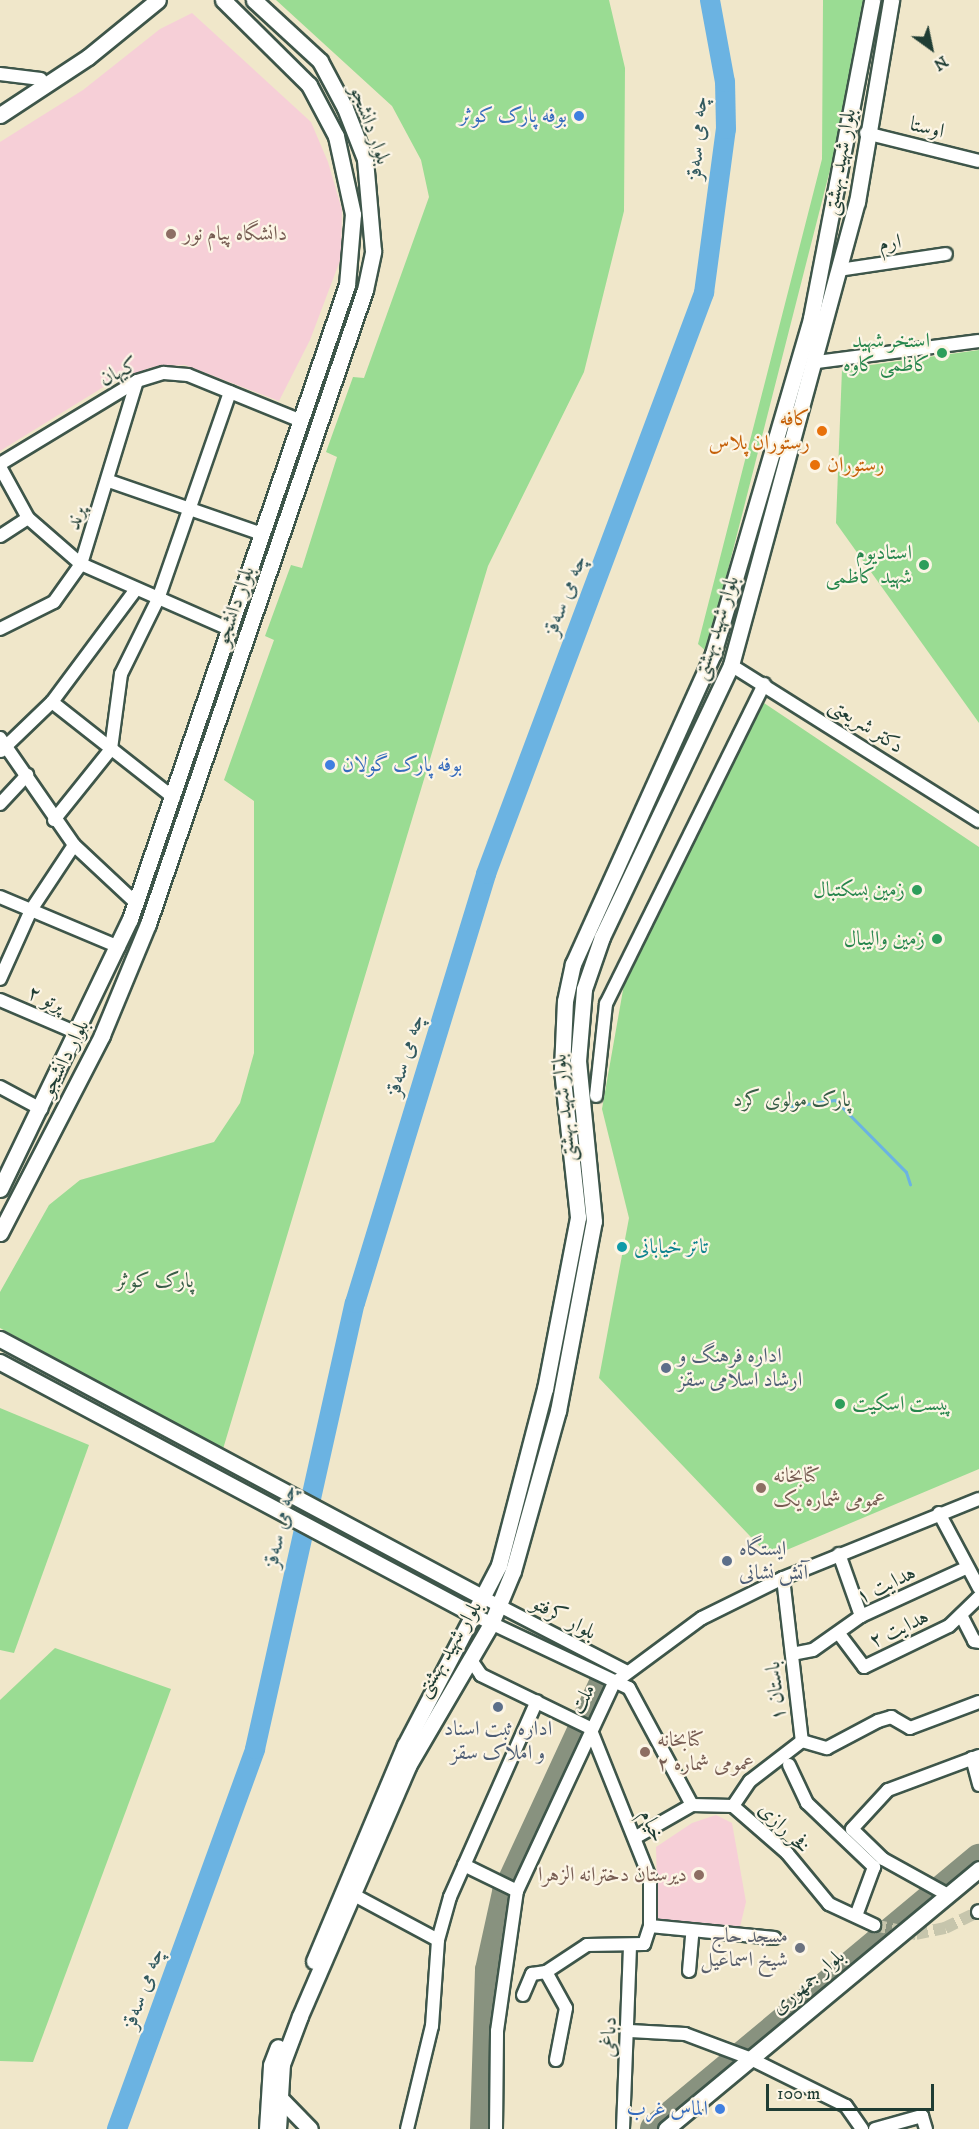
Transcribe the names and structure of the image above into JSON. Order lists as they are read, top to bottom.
{
  "streets": {
    "main road": ["بلوار دانشجو", "بلوار شهید بهشتی", "بلوار جمهوری"],
    "street": [
      "اوستا",
      "ارم",
      "کیهان",
      "پرند",
      "دکتر شریعتی",
      "پرتو ۲",
      "هدایت ۱",
      "بلوار کرفتو",
      "هدایت ۲",
      "باستان ۱",
      "ملت",
      "خیام",
      "فخر رازی",
      "دباغی"
    ]
  },
  "crossings": [
    ["بلوار دانشجو", "کیهان"],
    ["بلوار دانشجو", "پرتو ۲"],
    ["اوستا", "بلوار شهید بهشتی"],
    ["بلوار شهید بهشتی", "ارم"],
    ["بلوار شهید بهشتی", "دکتر شریعتی"],
    ["بلوار شهید بهشتی", "بلوار کرفتو"],
    ["کیهان", "پرند"],
    ["هدایت ۱", "هدایت ۲"],
    ["هدایت ۱", "باستان ۱"],
    ["بلوار کرفتو", "ملت"],
    ["باستان ۱", "ملت"],
    ["باستان ۱", "فخر رازی"],
    ["ملت", "خیام"],
    ["خیام", "دباغی"]
  ],
  "water": ["چە می سەقز"],
  "parks": ["پارک مولوی کرد", "پارک کوثر"],
  "places": [
    "بوفه پارک کوثر",
    "دانشگاه پیام نور",
    "استخر شهید کاظمی کاوه",
    "کافه رستوران پلاس",
    "رستوران",
    "استادیوم شهید کاظمی",
    "بوفه پارک گولان",
    "زمین بسکتبال",
    "زمین والیبال",
    "تاتر خیابانی",
    "اداره فرهنگ و ارشاد اسلامی سقز",
    "پیست اسکیت",
    "کتابخانه عمومی شماره یک",
    "ایستگاه آتش نشانی",
    "اداره ثبت اسناد و املاک سقز",
    "کتابخانه عمومی شماره ۲",
    "دیرستان دخترانه الزهرا",
    "مسجد حاج شیخ اسماعیل",
    "الماس غرب"
  ],
  "scale_bar": "100 m",
  "north": "bottom right"
}
